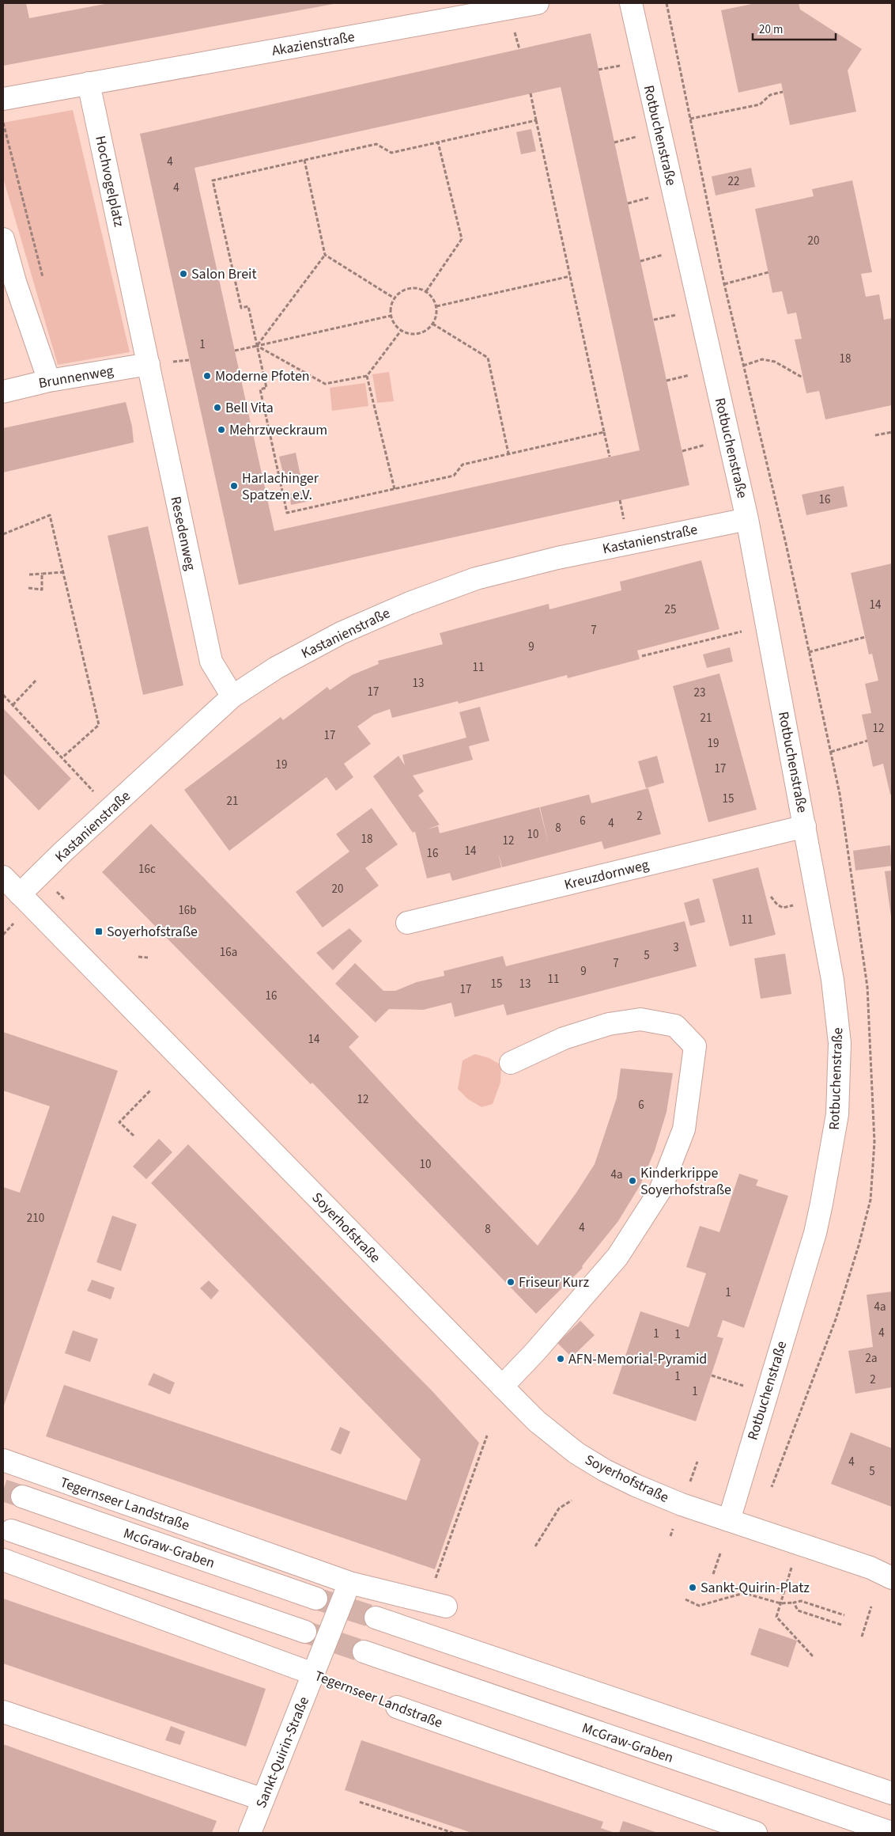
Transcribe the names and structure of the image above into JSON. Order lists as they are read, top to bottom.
{
  "streets": {
    "main road": [
      "Akazienstraße",
      "Rotbuchenstraße",
      "Hochvogelplatz",
      "Brunnenweg",
      "Resedenweg",
      "Kastanienstraße",
      "Kreuzdornweg",
      "Soyerhofstraße",
      "Tegernseer Landstraße",
      "McGraw-Graben",
      "Sankt-Quirin-Straße"
    ]
  },
  "crossings": [
    ["Akazienstraße", "Hochvogelplatz"],
    ["Rotbuchenstraße", "Kastanienstraße"],
    ["Rotbuchenstraße", "Kreuzdornweg"],
    ["Rotbuchenstraße", "Soyerhofstraße"],
    ["Hochvogelplatz", "Brunnenweg"],
    ["Hochvogelplatz", "Resedenweg"],
    ["Brunnenweg", "Resedenweg"],
    ["Resedenweg", "Kastanienstraße"],
    ["Kastanienstraße", "Soyerhofstraße"],
    ["Tegernseer Landstraße", "Sankt-Quirin-Straße"]
  ],
  "places": {
    "other": [
      "Salon Breit",
      "Moderne Pfoten",
      "Bell Vita",
      "Mehrzweckraum",
      "Harlachinger Spatzen e.V.",
      "Kinderkrippe Soyerhofstraße",
      "Friseur Kurz",
      "AFN-Memorial-Pyramid",
      "Sankt-Quirin-Platz"
    ],
    "transit": ["Soyerhofstraße"]
  },
  "house_numbers": [
    "4",
    "22",
    "4",
    "20",
    "1",
    "18",
    "16",
    "14",
    "25",
    "7",
    "9",
    "11",
    "13",
    "17",
    "23",
    "21",
    "12",
    "17",
    "19",
    "19",
    "17",
    "15",
    "21",
    "2",
    "6",
    "4",
    "8",
    "10",
    "18",
    "12",
    "14",
    "16",
    "16c",
    "20",
    "16b",
    "11",
    "3",
    "16a",
    "5",
    "7",
    "9",
    "11",
    "15",
    "13",
    "17",
    "16",
    "14",
    "12",
    "6",
    "10",
    "4a",
    "210",
    "4",
    "8",
    "1",
    "4a",
    "4",
    "1",
    "1",
    "2a",
    "1",
    "2",
    "1",
    "4",
    "5"
  ],
  "scale_bar": "20 m"
}
